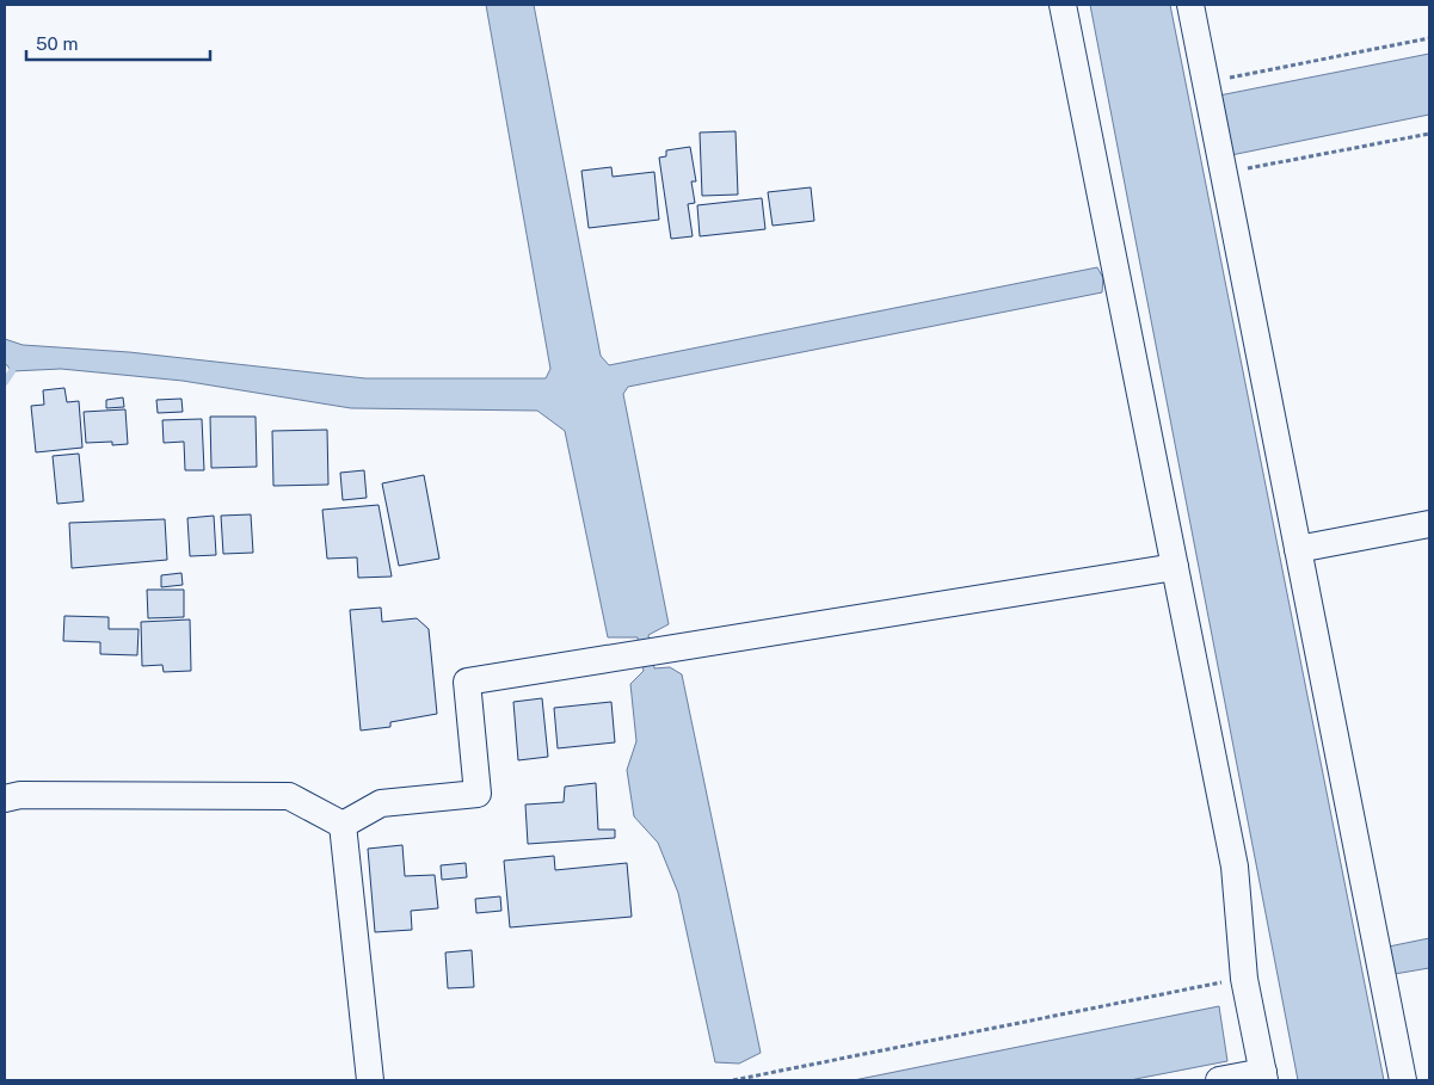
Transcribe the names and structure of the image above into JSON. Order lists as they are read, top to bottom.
{
  "scale_bar": "50 m"
}
